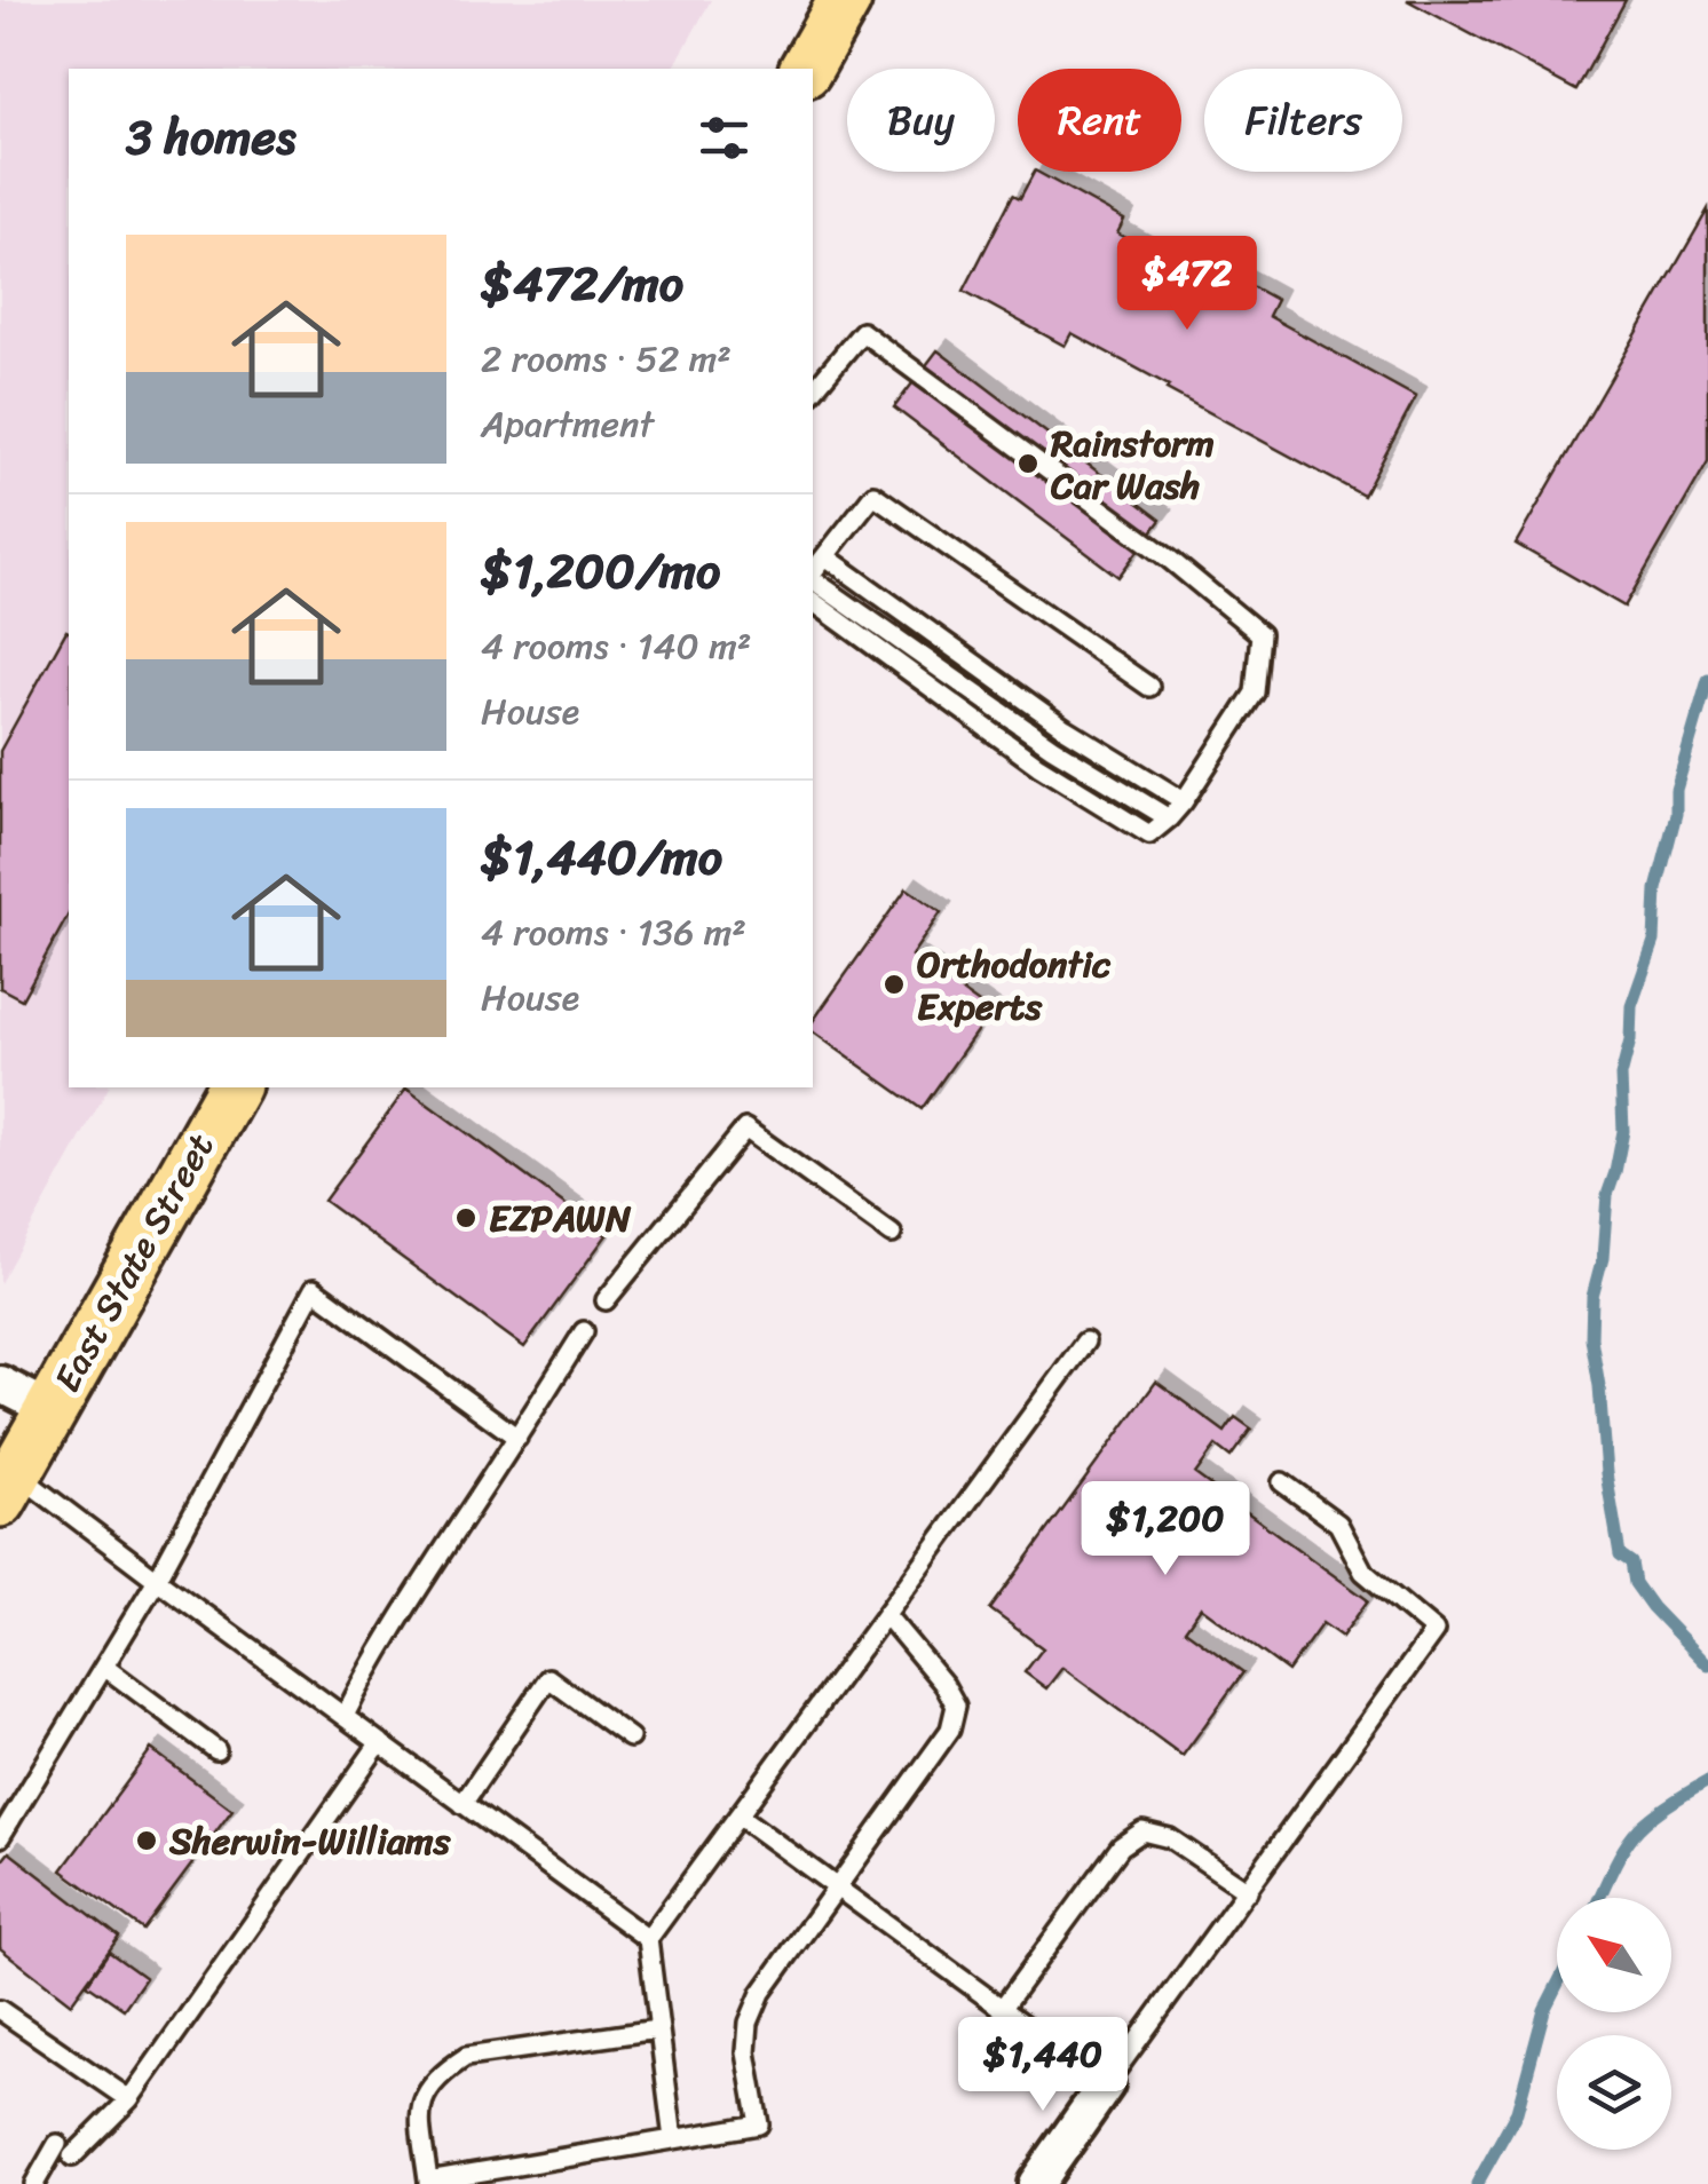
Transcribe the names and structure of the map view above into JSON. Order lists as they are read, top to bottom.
{
  "streets": {
    "main road": ["East State Street"]
  },
  "places": [
    "Rainstorm Car Wash",
    "Orthodontic Experts",
    "EZPAWN",
    "Sherwin-Williams"
  ],
  "north": "top left",
  "page": {
    "chip": ["Buy", "Rent", "Filters"],
    "heading": "3 homes",
    "list": [
      {
        "name": "$472/mo",
        "note": "2 rooms · 52 m² · Apartment"
      },
      {
        "name": "$1,200/mo",
        "note": "4 rooms · 140 m² · House"
      },
      {
        "name": "$1,440/mo",
        "note": "4 rooms · 136 m² · House"
      }
    ],
    "price": ["$472", "$1,200", "$1,440"]
  }
}
